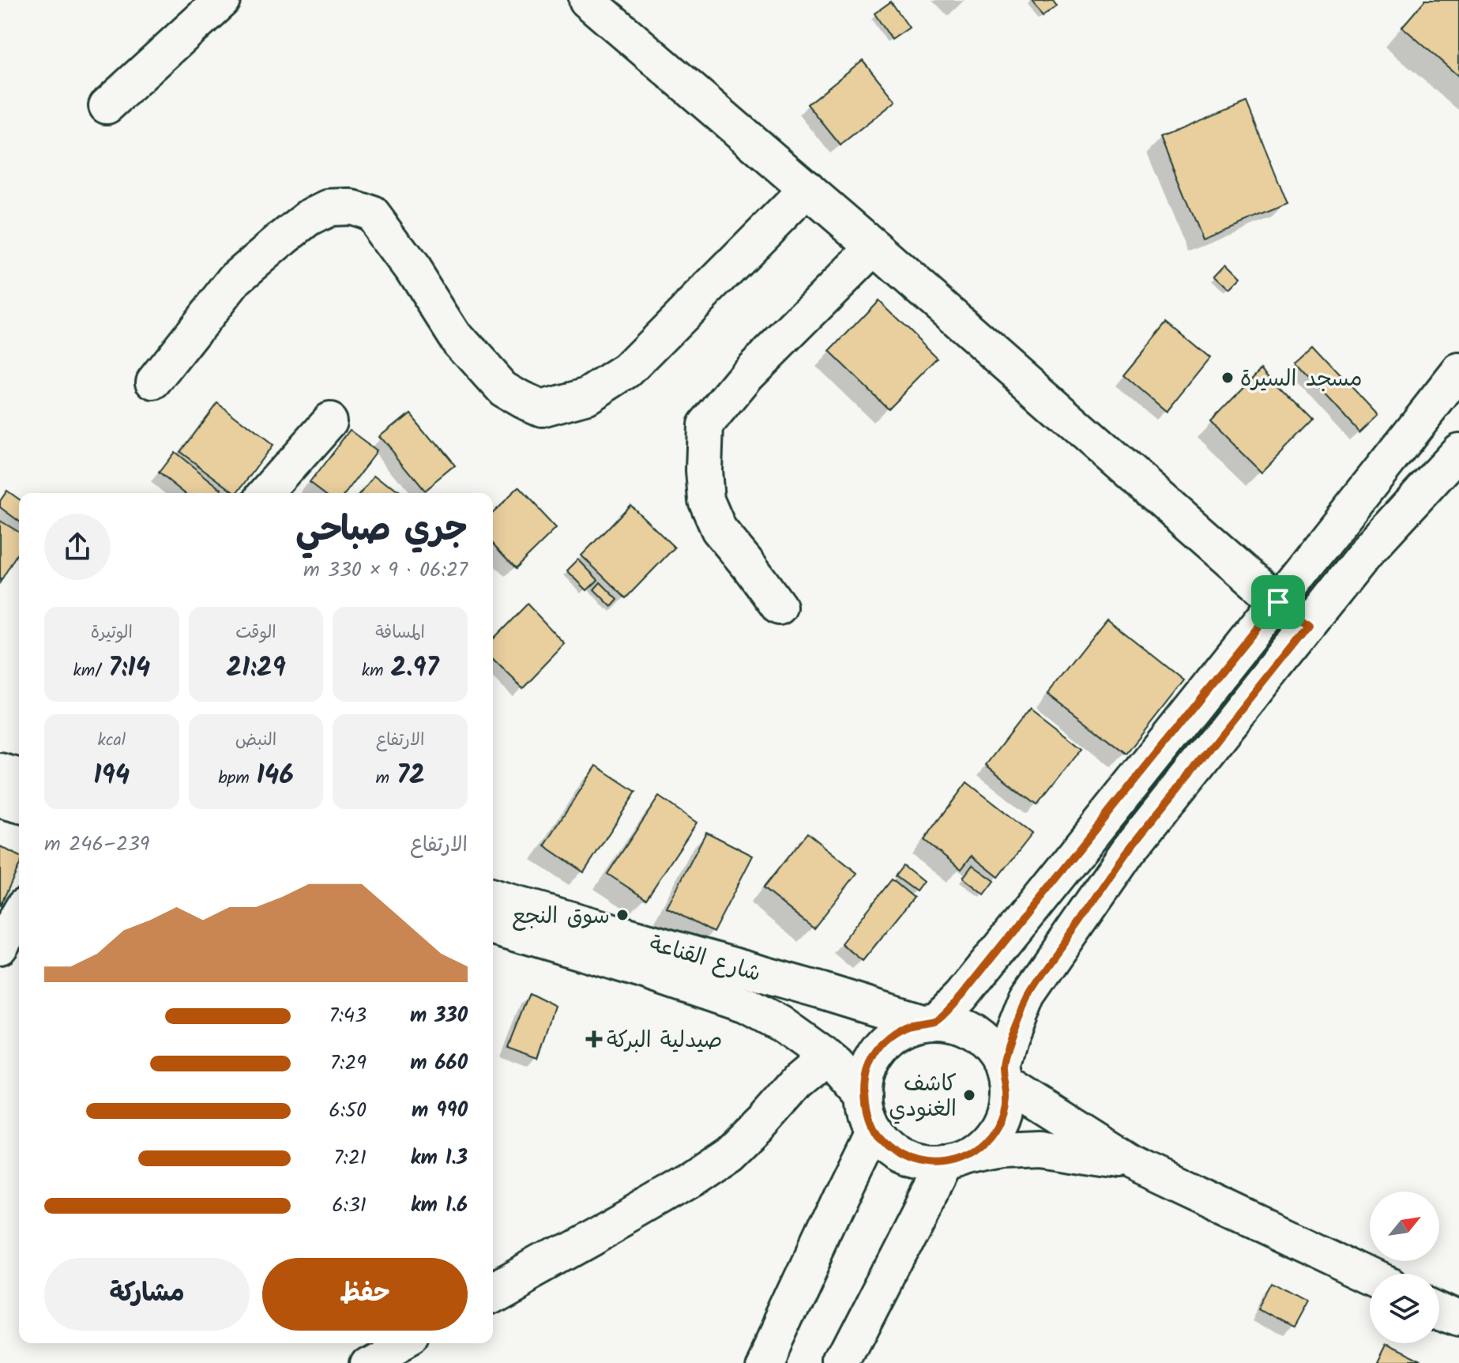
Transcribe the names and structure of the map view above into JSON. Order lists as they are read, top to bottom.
{
  "streets": {
    "street": ["شارع القناعة"]
  },
  "places": {
    "other": ["مسجد السيرة", "سوق النجع", "كاشف الغنودي"],
    "health": ["صيدلية البركة"]
  },
  "north": "top right",
  "page": {
    "heading": ["جري صباحي", "06:27 · 9 × 330 m"],
    "stats": [
      ["المسافة", "2.97 km"],
      ["الوقت", "21:29"],
      ["الوتيرة", "7:14 /km"],
      ["الارتفاع", "72 m"],
      ["النبض", "146 bpm"],
      ["kcal", "194"]
    ],
    "chart": ["الارتفاع", "239–246 m"],
    "list": [
      {
        "name": "330 m",
        "note": "7:43"
      },
      {
        "name": "660 m",
        "note": "7:29"
      },
      {
        "name": "990 m",
        "note": "6:50"
      },
      {
        "name": "1.3 km",
        "note": "7:21"
      },
      {
        "name": "1.6 km",
        "note": "6:31"
      }
    ],
    "buttons": ["حفظ", "مشاركة"]
  }
}
